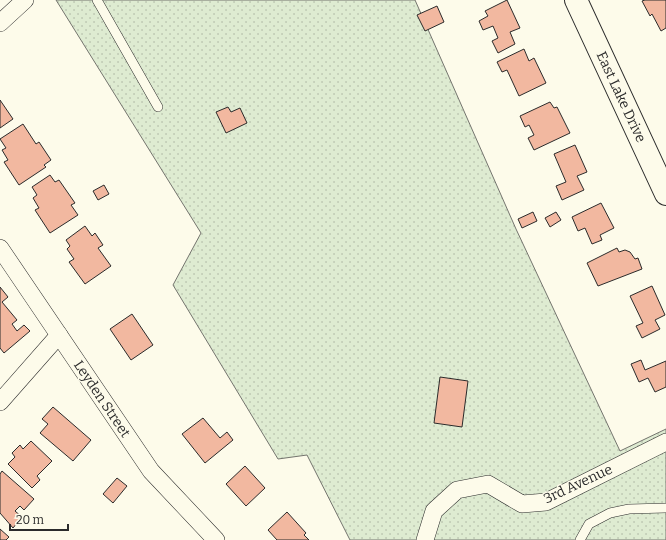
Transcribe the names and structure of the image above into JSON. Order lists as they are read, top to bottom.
{
  "streets": {
    "street": ["East Lake Drive", "Leyden Street", "3rd Avenue"]
  },
  "scale_bar": "20 m"
}
